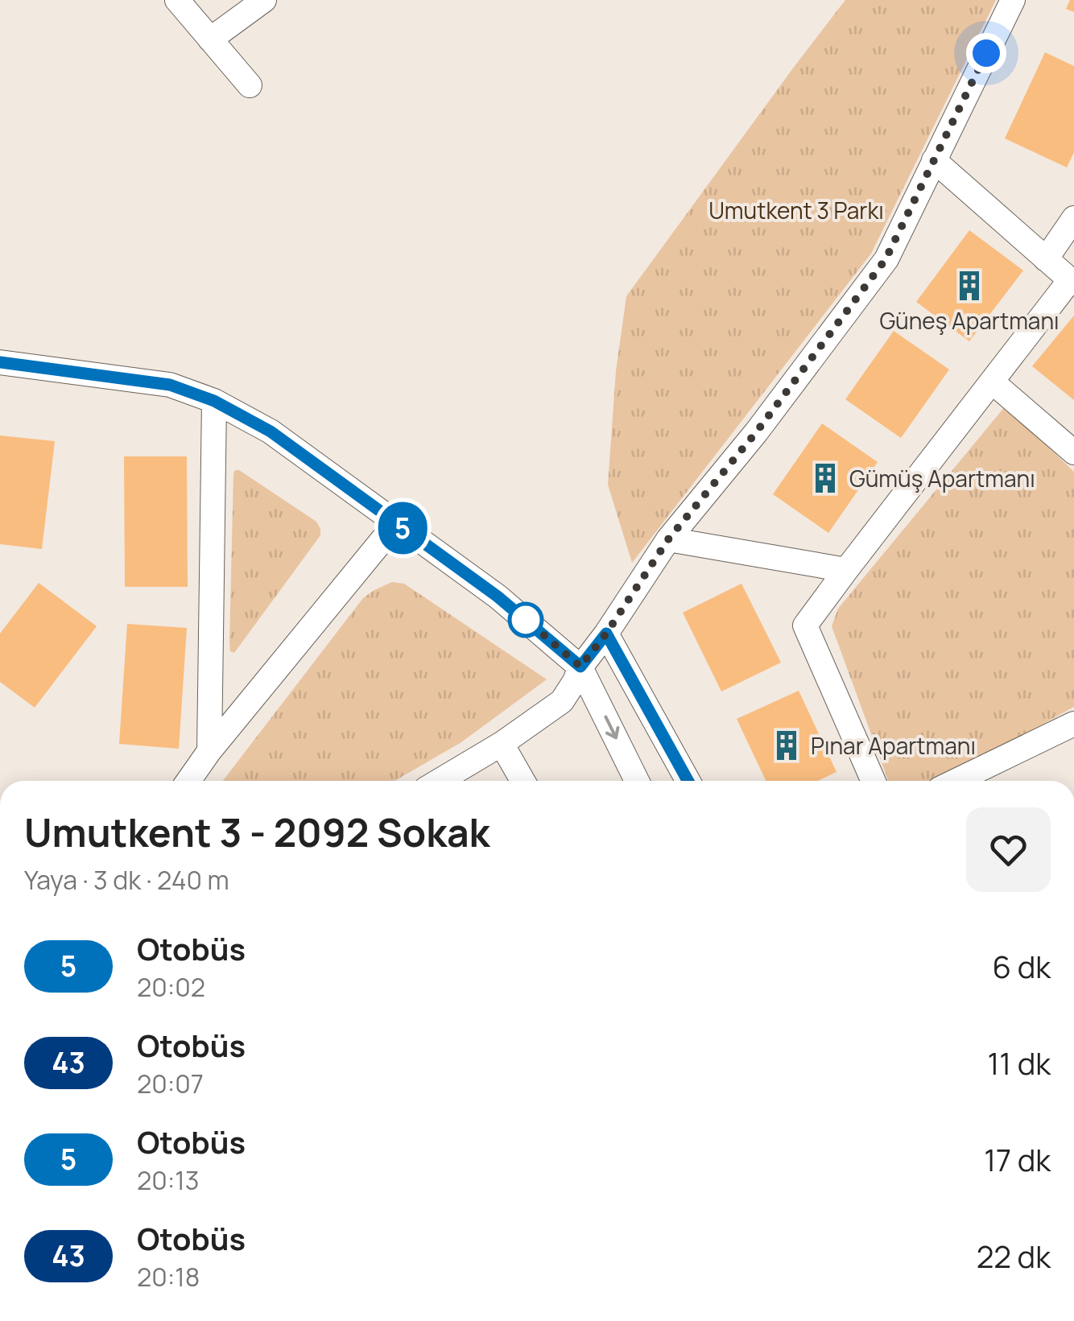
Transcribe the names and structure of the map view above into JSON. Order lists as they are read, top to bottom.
{
  "parks": ["Umutkent 3 Parkı"],
  "places": {
    "building": ["Güneş Apartmanı", "Gümüş Apartmanı", "Pınar Apartmanı"]
  },
  "lines": ["bus line 5"],
  "page": {
    "on_map": "5",
    "heading": ["Umutkent 3 - 2092 Sokak", "Yaya · 3 dk · 240 m"],
    "list": [
      {
        "mark": "5",
        "name": "Otobüs",
        "note": "20:02",
        "value": "6 dk"
      },
      {
        "mark": "43",
        "name": "Otobüs",
        "note": "20:07",
        "value": "11 dk"
      },
      {
        "mark": "5",
        "name": "Otobüs",
        "note": "20:13",
        "value": "17 dk"
      },
      {
        "mark": "43",
        "name": "Otobüs",
        "note": "20:18",
        "value": "22 dk"
      }
    ]
  }
}
